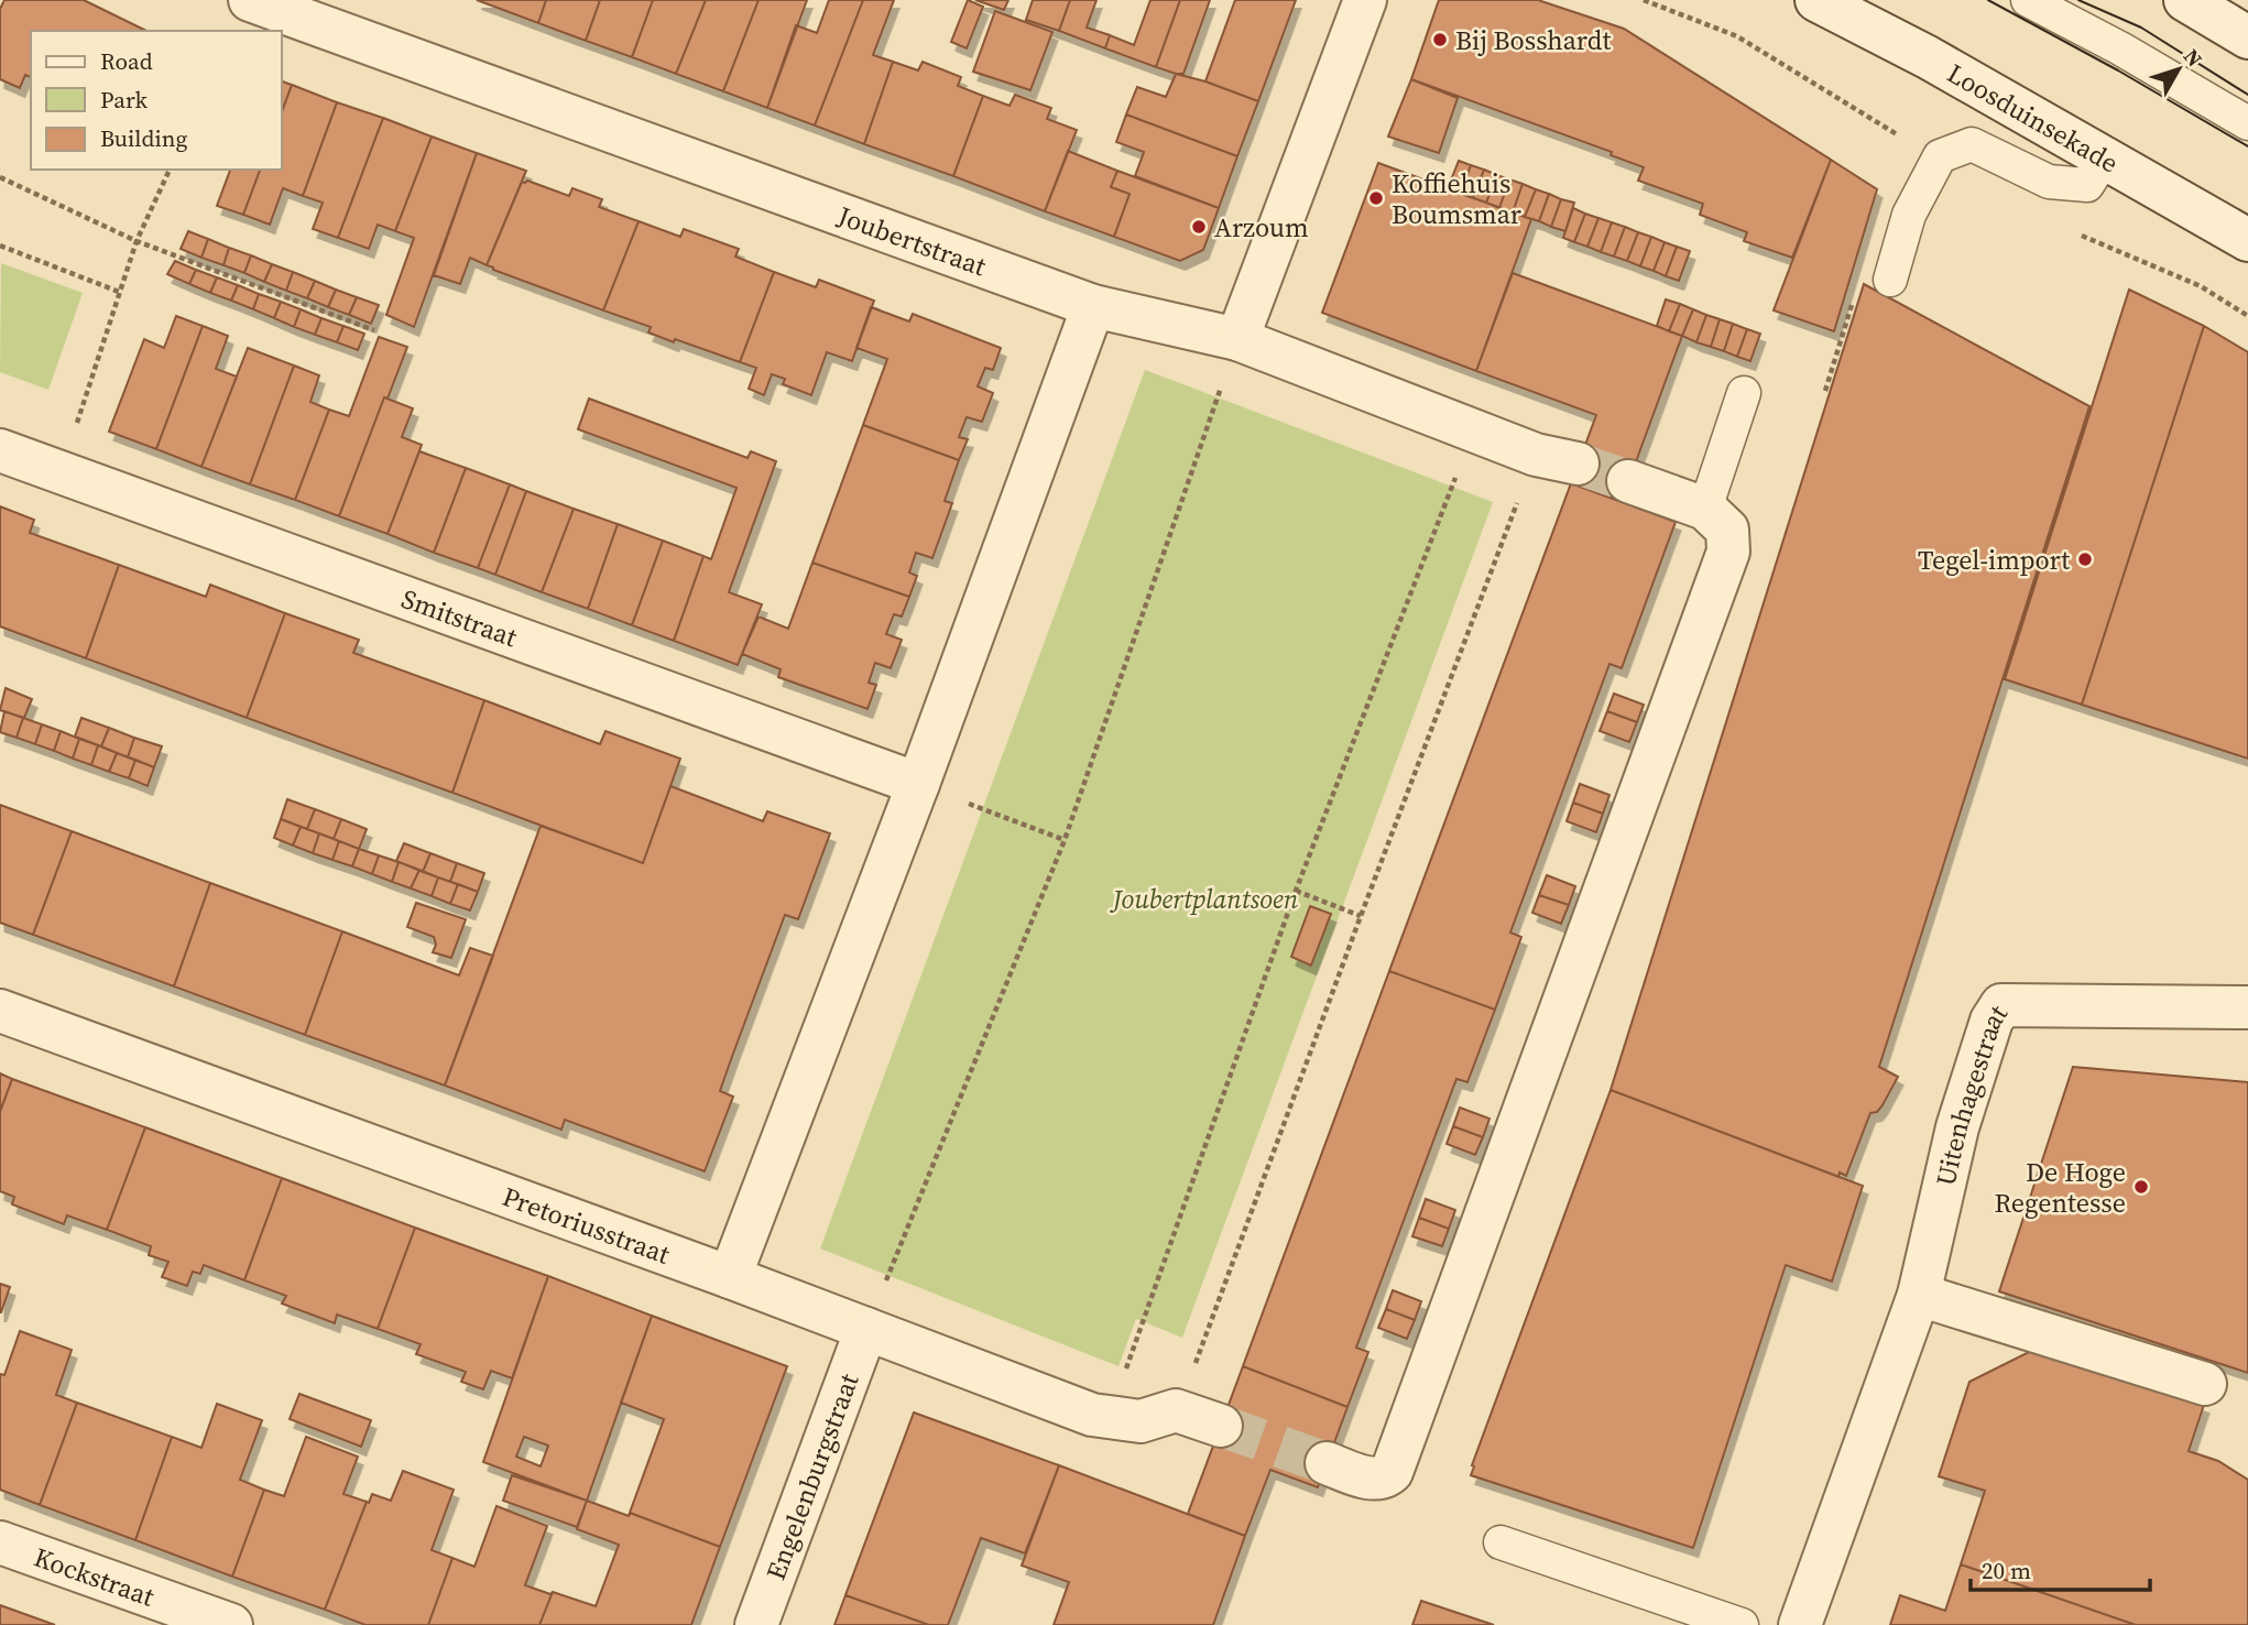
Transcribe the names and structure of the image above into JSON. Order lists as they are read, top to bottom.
{
  "streets": {
    "street": [
      "Loosduinsekade",
      "Joubertstraat",
      "Smitstraat",
      "Uitenhagestraat",
      "Pretoriusstraat",
      "Engelenburgstraat",
      "Kockstraat"
    ]
  },
  "crossings": [
    ["Pretoriusstraat", "Engelenburgstraat"]
  ],
  "parks": ["Joubertplantsoen"],
  "places": [
    "Bij Bosshardt",
    "Koffiehuis Boumsmar",
    "Arzoum",
    "Tegel-import",
    "De Hoge Regentesse"
  ],
  "legend": ["Road", "Park", "Building"],
  "scale_bar": "20 m",
  "north": "top right"
}
